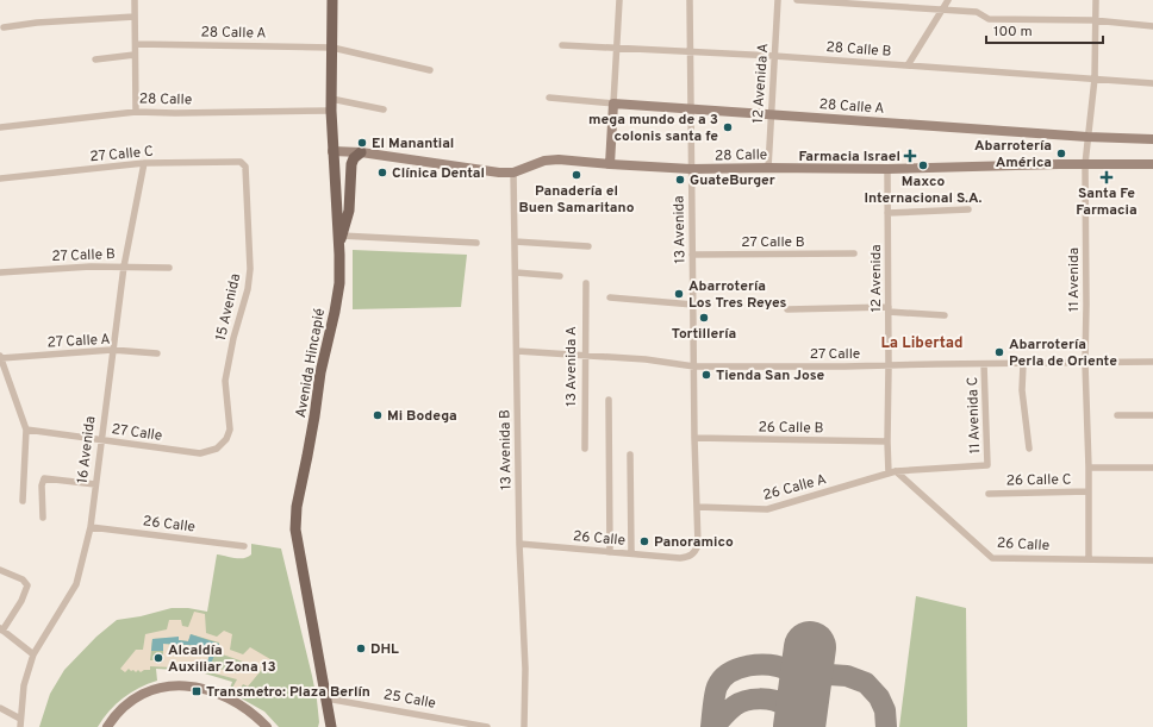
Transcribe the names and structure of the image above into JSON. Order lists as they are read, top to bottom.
{
  "streets": {
    "main road": ["28 Calle A", "28 Calle", "Avenida Hincapié"],
    "street": [
      "28 Calle B",
      "12 Avenida A",
      "27 Calle C",
      "13 Avenida",
      "27 Calle B",
      "12 Avenida",
      "11 Avenida",
      "15 Avenida",
      "27 Calle A",
      "27 Calle",
      "13 Avenida A",
      "11 Avenida C",
      "26 Calle B",
      "16 Avenida",
      "13 Avenida B",
      "26 Calle C",
      "26 Calle A",
      "26 Calle",
      "25 Calle"
    ]
  },
  "crossings": [
    ["28 Calle A", "12 Avenida A"],
    ["28 Calle A", "13 Avenida"],
    ["28 Calle A", "11 Avenida"],
    ["28 Calle A", "Avenida Hincapié"],
    ["28 Calle B", "12 Avenida A"],
    ["28 Calle B", "13 Avenida"],
    ["28 Calle B", "11 Avenida"],
    ["12 Avenida A", "28 Calle"],
    ["28 Calle", "13 Avenida"],
    ["28 Calle", "12 Avenida"],
    ["28 Calle", "11 Avenida"],
    ["28 Calle", "Avenida Hincapié"],
    ["28 Calle", "13 Avenida B"],
    ["27 Calle C", "15 Avenida"],
    ["27 Calle C", "16 Avenida"],
    ["13 Avenida", "27 Calle B"],
    ["13 Avenida", "27 Calle"],
    ["13 Avenida", "26 Calle B"],
    ["13 Avenida", "26 Calle A"],
    ["13 Avenida", "26 Calle"],
    ["27 Calle B", "16 Avenida"],
    ["12 Avenida", "27 Calle"],
    ["12 Avenida", "26 Calle B"],
    ["12 Avenida", "26 Calle A"],
    ["11 Avenida", "27 Calle"],
    ["11 Avenida", "26 Calle C"],
    ["11 Avenida", "26 Calle"],
    ["15 Avenida", "27 Calle"],
    ["27 Calle A", "16 Avenida"],
    ["27 Calle", "13 Avenida A"],
    ["27 Calle", "11 Avenida C"],
    ["27 Calle", "16 Avenida"],
    ["27 Calle", "13 Avenida B"],
    ["Avenida Hincapié", "25 Calle"],
    ["11 Avenida C", "26 Calle A"],
    ["16 Avenida", "26 Calle"],
    ["13 Avenida B", "26 Calle"],
    ["26 Calle A", "26 Calle"]
  ],
  "districts": ["La Libertad"],
  "places": {
    "other": [
      "mega mundo de a 3 colonis santa fe",
      "El Manantial",
      "Abarrotería América",
      "Maxco Internacional S.A.",
      "Clínica Dental",
      "Panadería el Buen Samaritano",
      "GuateBurger",
      "Abarrotería Los Tres Reyes",
      "Tortillería",
      "Abarrotería Perla de Oriente",
      "Tienda San Jose",
      "Mi Bodega",
      "Panoramico",
      "DHL",
      "Alcaldía Auxiliar Zona 13"
    ],
    "health": ["Farmacia Israel", "Santa Fe Farmacia"],
    "transit": ["Transmetro: Plaza Berlín"]
  },
  "scale_bar": "100 m"
}
